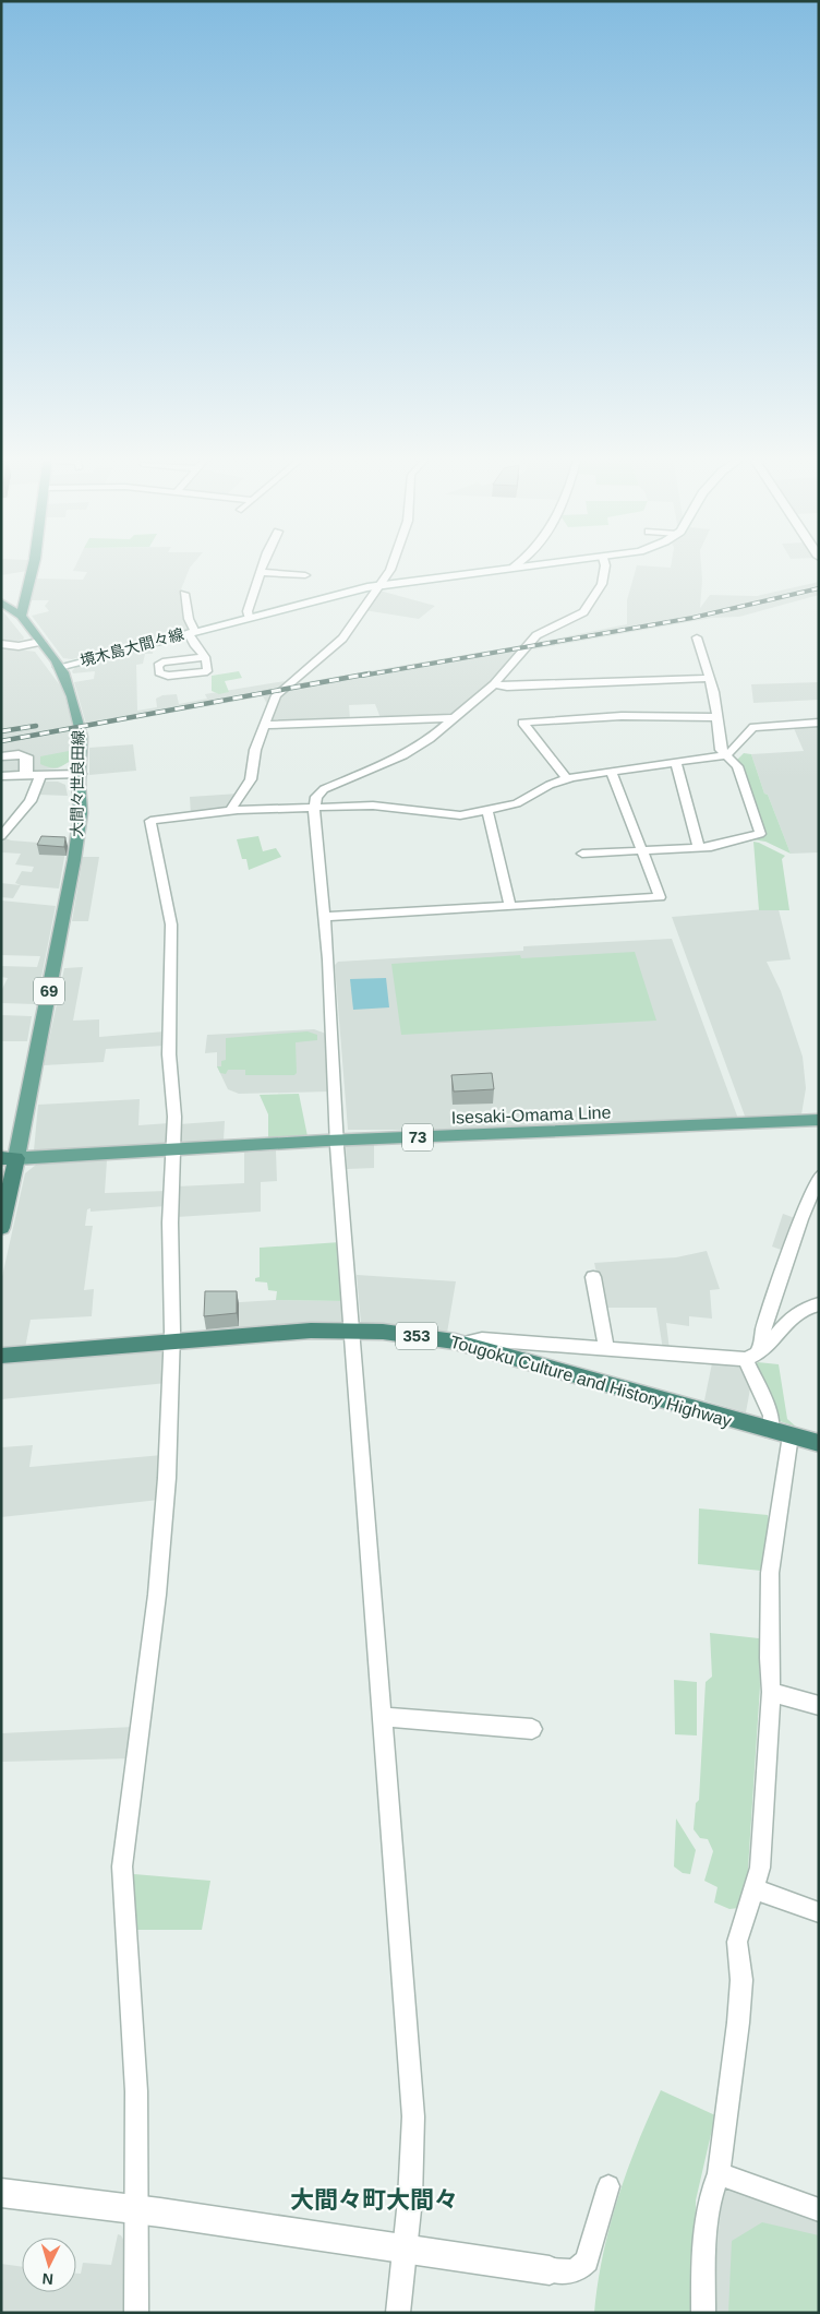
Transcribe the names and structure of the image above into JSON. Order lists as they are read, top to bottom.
{
  "streets": {
    "highway": ["353", "Tougoku Culture and History Highway"],
    "main road": [
      "境木島大間々線",
      "大間々世良田線",
      "69",
      "Isesaki-Omama Line",
      "73"
    ]
  },
  "crossings": [
    ["境木島大間々線", "大間々世良田線"],
    ["大間々世良田線", "Isesaki-Omama Line"]
  ],
  "districts": ["大間々町大間々"],
  "north": "bottom"
}
